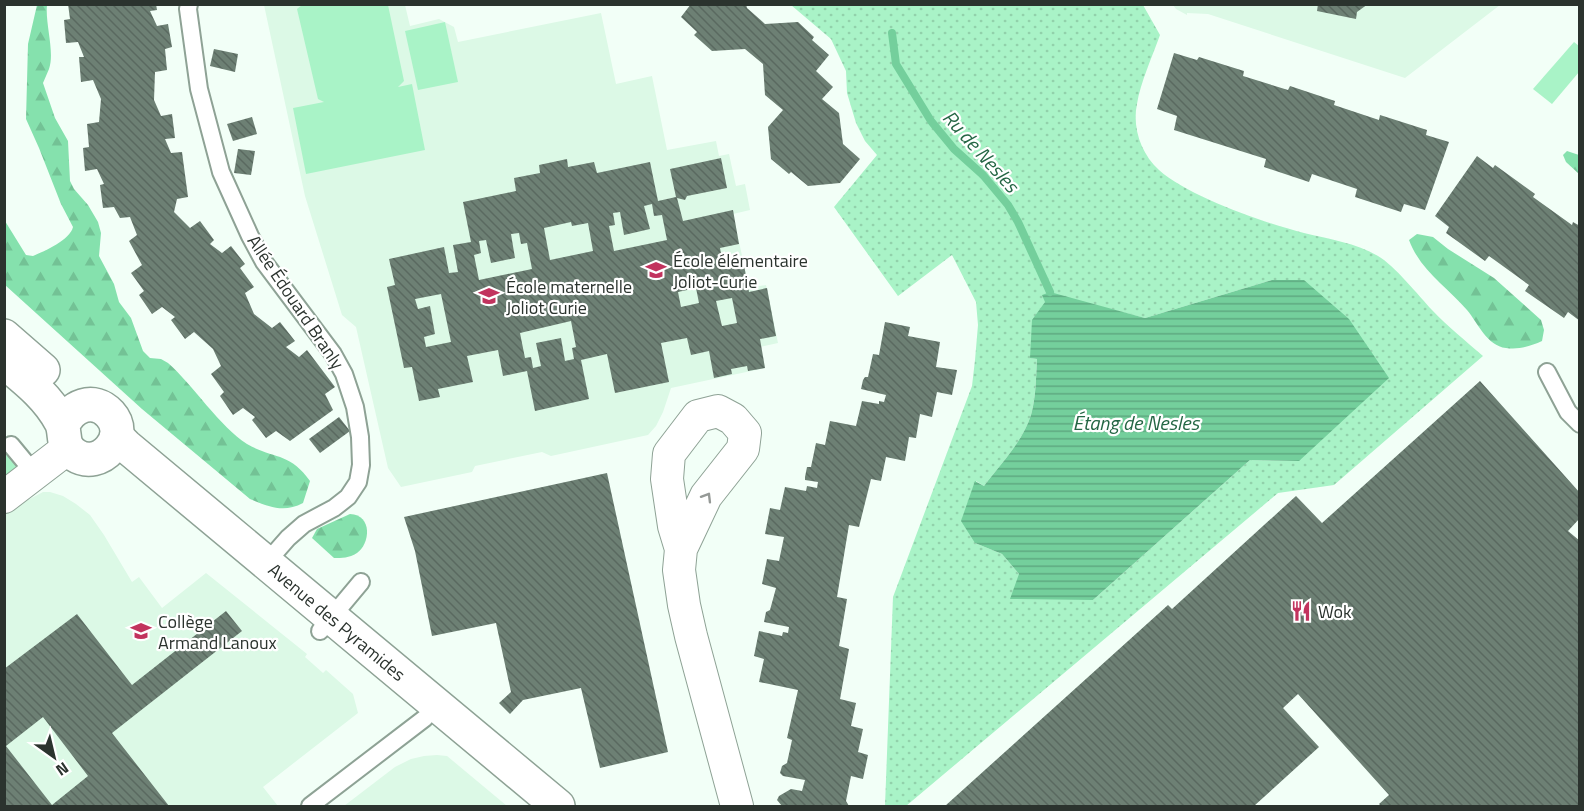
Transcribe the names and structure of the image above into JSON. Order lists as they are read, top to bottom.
{
  "streets": {
    "main road": ["Avenue des Pyramides"],
    "lane": ["Allée Édouard Branly"]
  },
  "crossings": [
    ["Allée Édouard Branly", "Avenue des Pyramides"]
  ],
  "water": ["Ru de Nesles", "Étang de Nesles"],
  "places": {
    "school or university": ["École élémentaire Joliot-Curie", "École maternelle Joliot Curie", "Collège Armand Lanoux"],
    "restaurant": ["Wok"]
  },
  "north": "bottom right"
}
